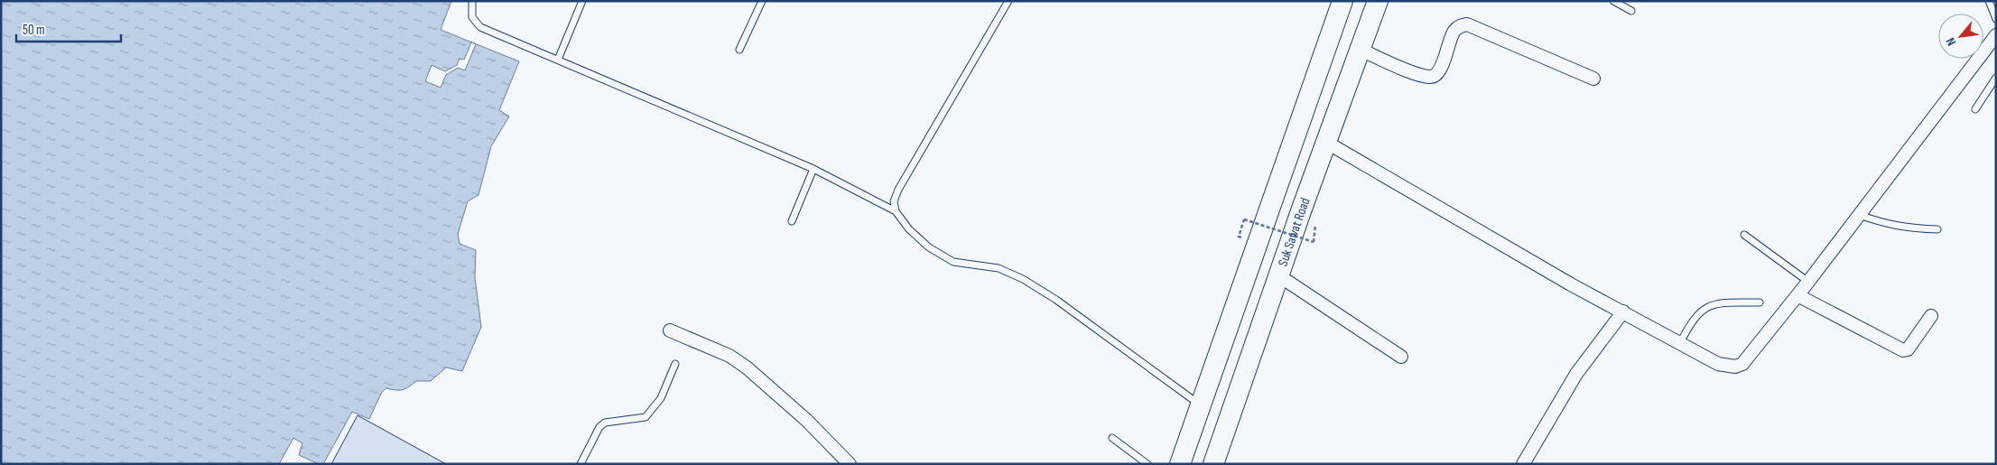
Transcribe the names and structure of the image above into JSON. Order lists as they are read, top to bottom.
{
  "streets": {
    "main road": ["Suk Sawat Road"]
  },
  "scale_bar": "50 m",
  "north": "bottom left"
}
